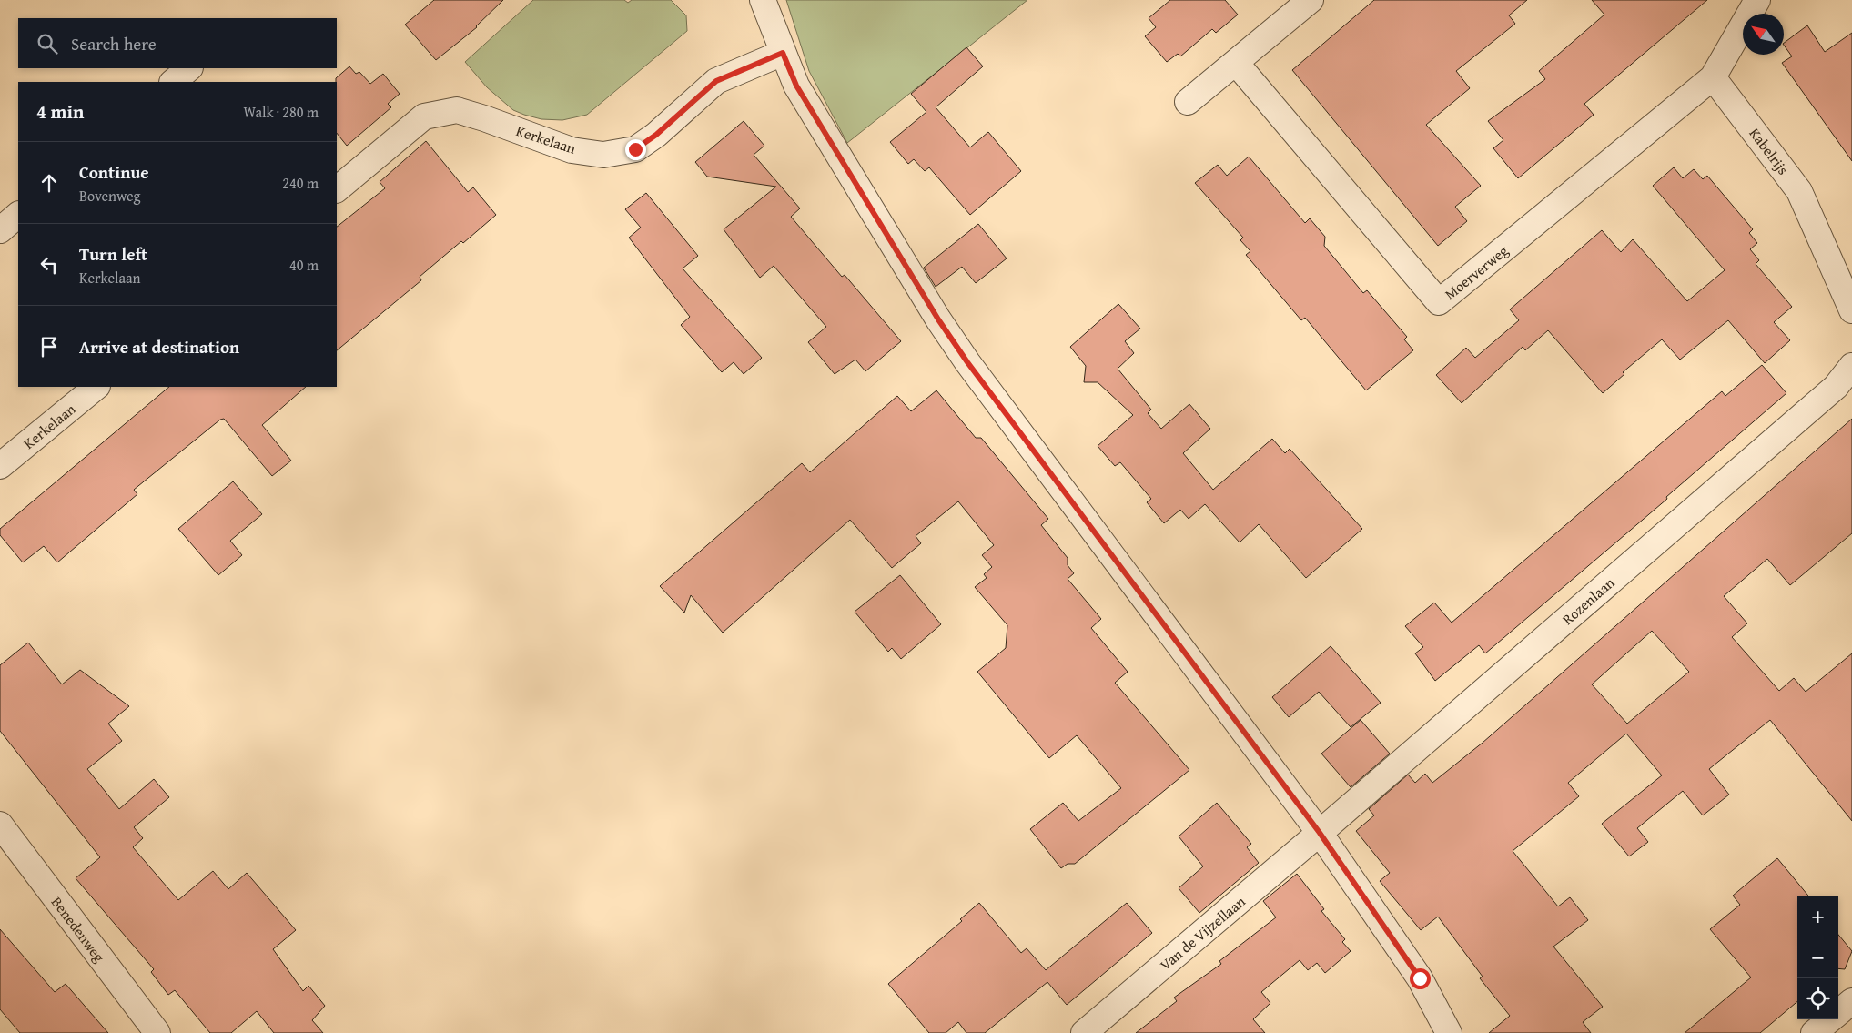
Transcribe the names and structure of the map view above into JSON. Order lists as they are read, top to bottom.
{
  "streets": {
    "street": [
      "Kerkelaan",
      "Kabelrijs",
      "Moerverweg",
      "Rozenlaan",
      "Benedenweg",
      "Van de Vijzellaan"
    ]
  },
  "crossings": [
    ["Kabelrijs", "Moerverweg"],
    ["Rozenlaan", "Van de Vijzellaan"]
  ],
  "north": "top left",
  "page": {
    "search": "Search here",
    "heading": ["4 min", "Walk · 280 m"],
    "list": [
      ["Continue", "Bovenweg", "240 m"],
      ["Turn left", "Kerkelaan", "40 m"],
      "Arrive at destination"
    ],
    "map_buttons": ["+", "−"]
  }
}
